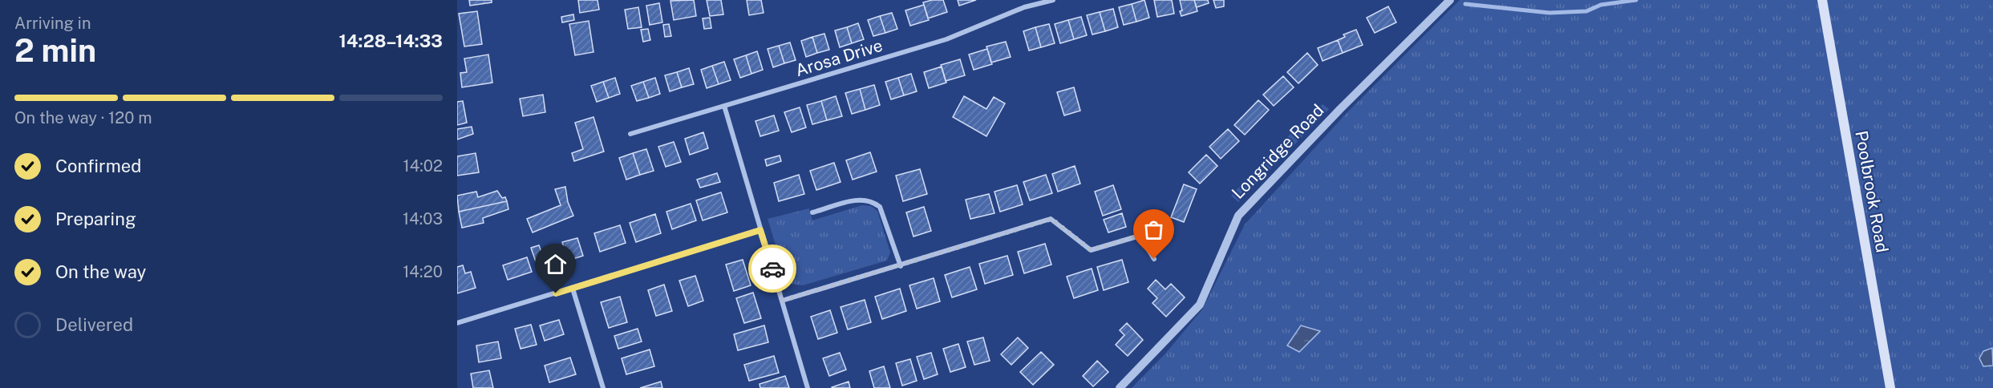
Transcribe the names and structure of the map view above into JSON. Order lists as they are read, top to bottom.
{
  "streets": {
    "main road": ["Poolbrook Road"],
    "street": ["Arosa Drive", "Longridge Road"]
  },
  "page": {
    "heading": ["2 min", "Arriving in", "14:28–14:33"],
    "bar": "On the way · 120 m",
    "list": [
      ["Confirmed", "14:02"],
      ["Preparing", "14:03"],
      ["On the way", "14:20"],
      "Delivered"
    ]
  }
}
